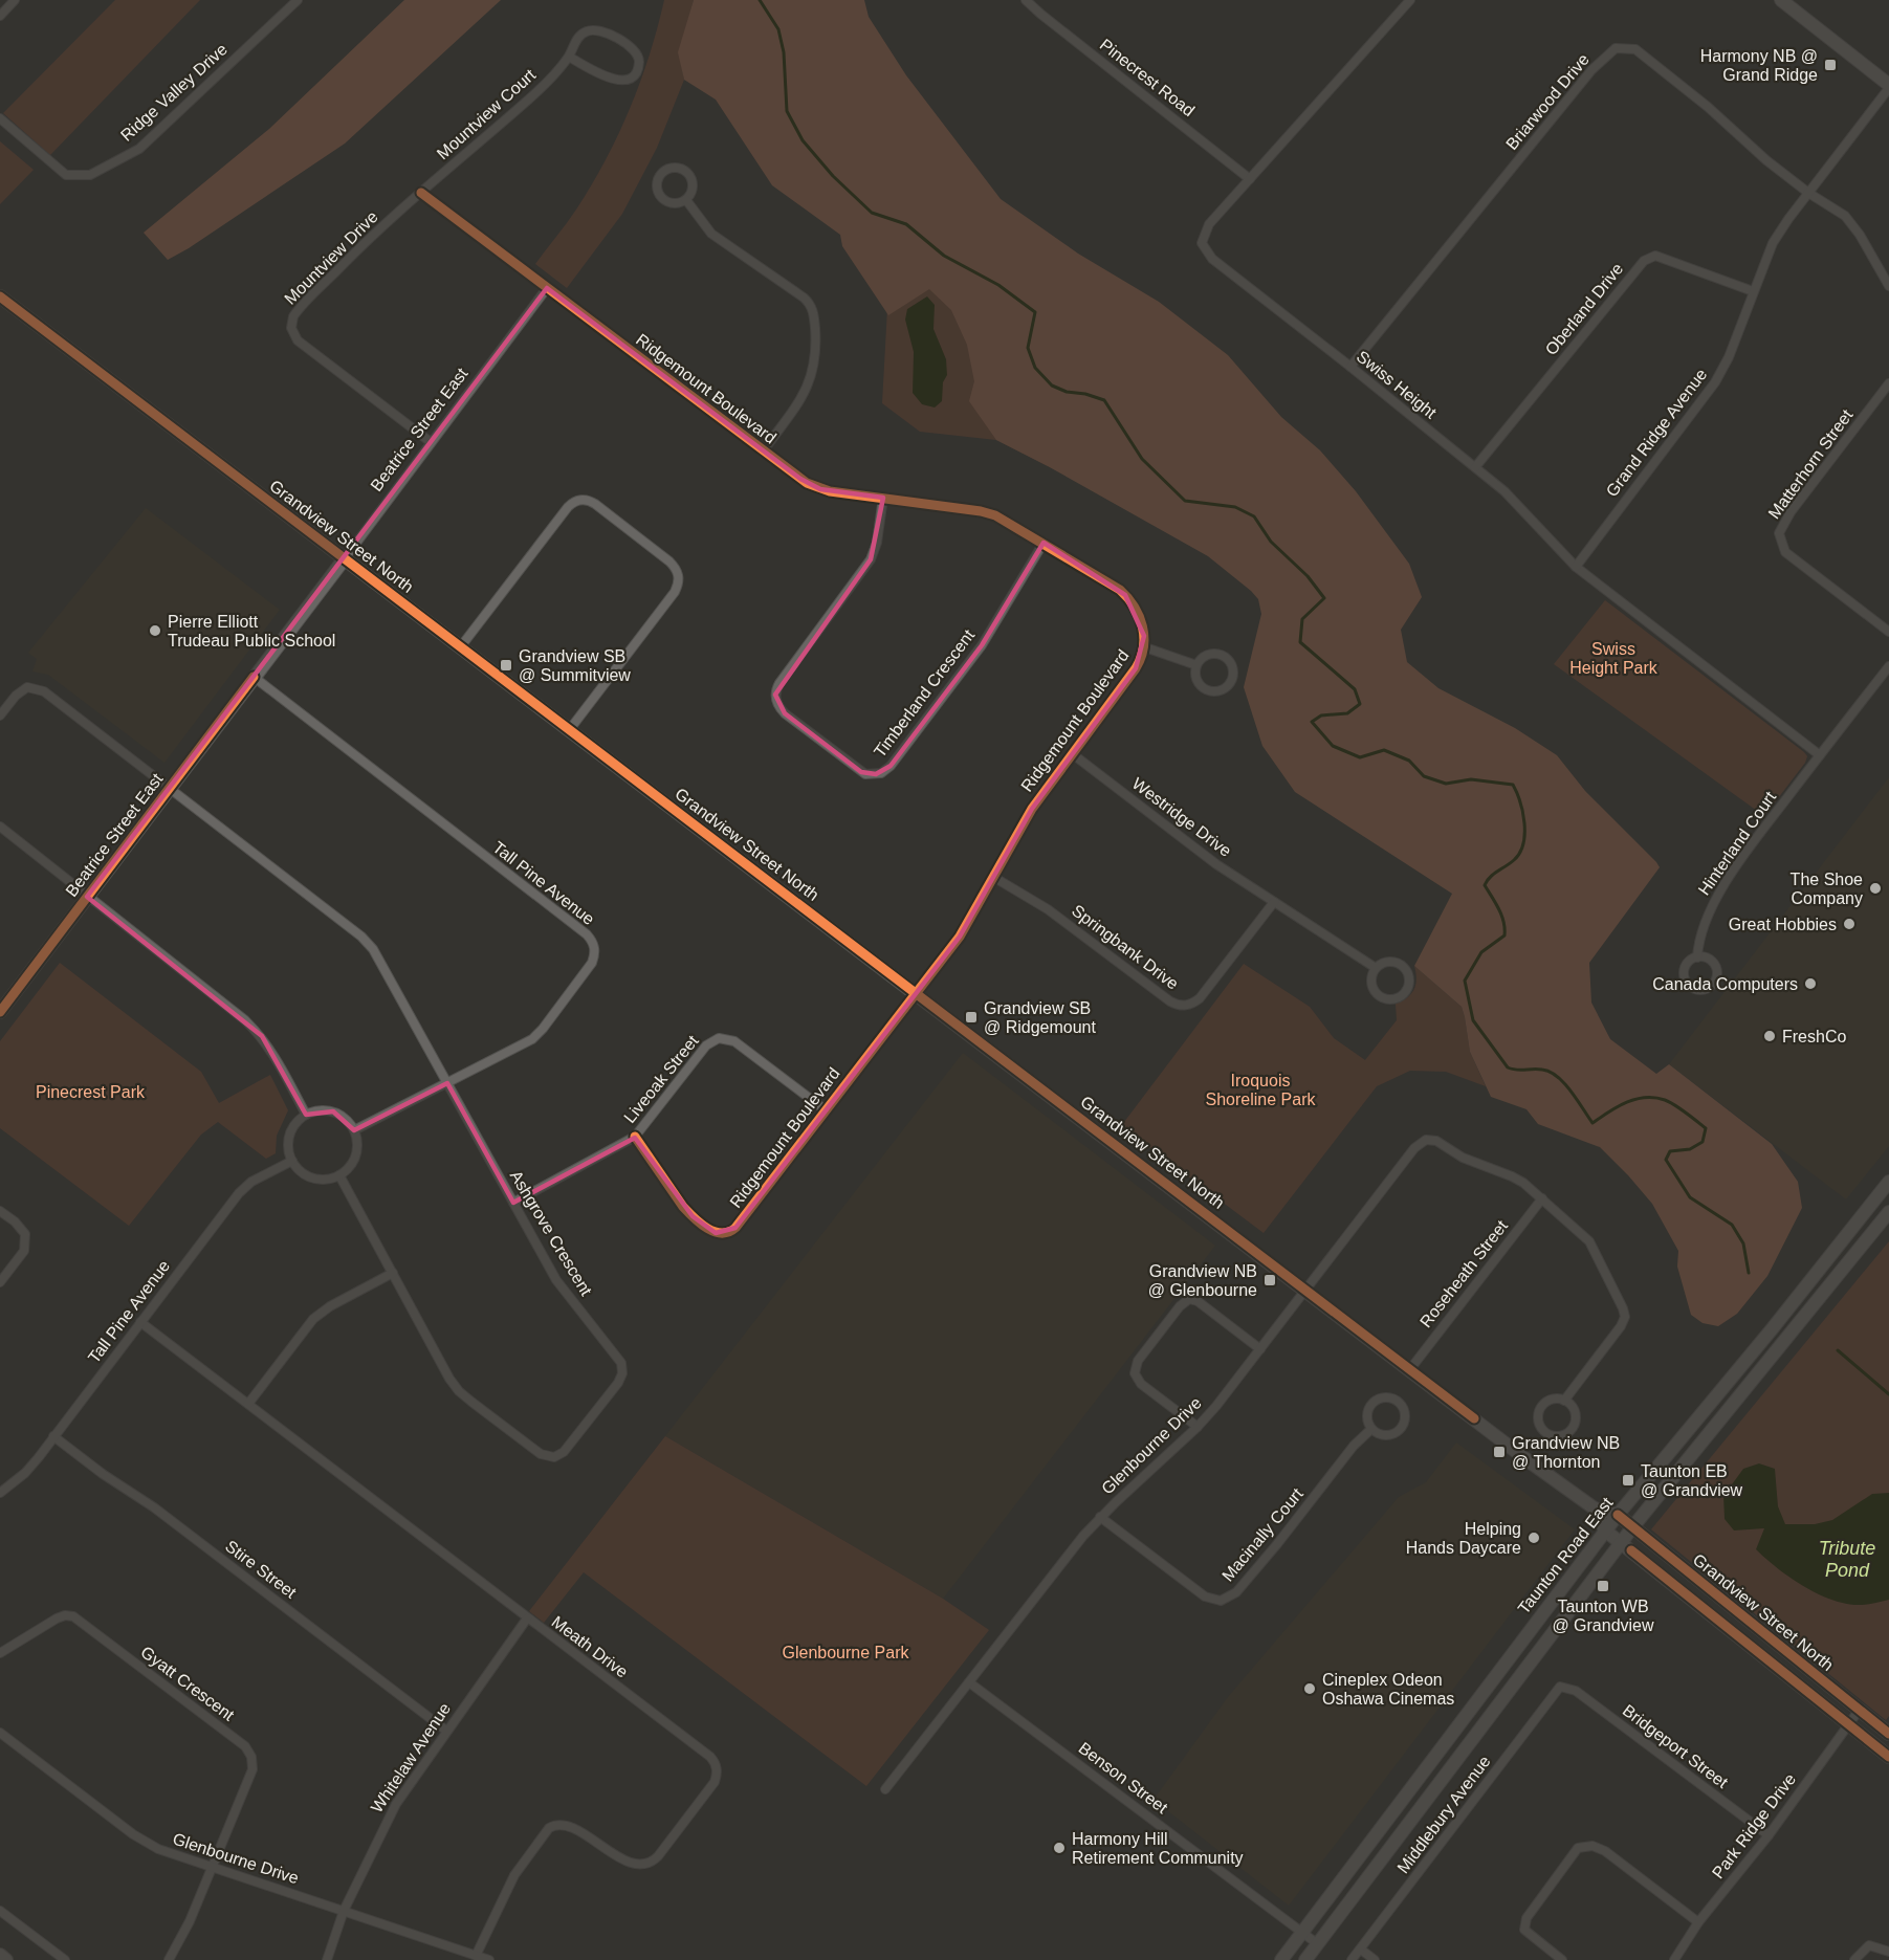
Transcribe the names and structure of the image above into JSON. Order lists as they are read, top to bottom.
{
  "streets": {
    "street": [
      "Pinecrest Road",
      "Ridge Valley Drive",
      "Briarwood Drive",
      "Mountview Court",
      "Mountview Drive",
      "Oberland Drive",
      "Swiss Height",
      "Ridgemount Boulevard",
      "Beatrice Street East",
      "Grand Ridge Avenue",
      "Matterhorn Street",
      "Grandview Street North",
      "Timberland Crescent",
      "Westridge Drive",
      "Hinterland Court",
      "Tall Pine Avenue",
      "Springbank Drive",
      "Liveoak Street",
      "Ashgrove Crescent",
      "Roseheath Street",
      "Glenbourne Drive",
      "Macinally Court",
      "Taunton Road East",
      "Stire Street",
      "Meath Drive",
      "Gyatt Crescent",
      "Bridgeport Street",
      "Whitelaw Avenue",
      "Benson Street",
      "Middlebury Avenue",
      "Park Ridge Drive"
    ]
  },
  "crossings": [
    ["Pinecrest Road", "Swiss Height"],
    ["Briarwood Drive", "Swiss Height"],
    ["Briarwood Drive", "Grand Ridge Avenue"],
    ["Mountview Court", "Mountview Drive"],
    ["Mountview Court", "Ridgemount Boulevard"],
    ["Mountview Drive", "Ridgemount Boulevard"],
    ["Mountview Drive", "Beatrice Street East"],
    ["Oberland Drive", "Swiss Height"],
    ["Oberland Drive", "Grand Ridge Avenue"],
    ["Swiss Height", "Grand Ridge Avenue"],
    ["Swiss Height", "Hinterland Court"],
    ["Ridgemount Boulevard", "Beatrice Street East"],
    ["Ridgemount Boulevard", "Grandview Street North"],
    ["Ridgemount Boulevard", "Timberland Crescent"],
    ["Ridgemount Boulevard", "Westridge Drive"],
    ["Ridgemount Boulevard", "Springbank Drive"],
    ["Ridgemount Boulevard", "Liveoak Street"],
    ["Beatrice Street East", "Grandview Street North"],
    ["Beatrice Street East", "Tall Pine Avenue"],
    ["Beatrice Street East", "Ashgrove Crescent"],
    ["Grandview Street North", "Roseheath Street"],
    ["Grandview Street North", "Glenbourne Drive"],
    ["Grandview Street North", "Taunton Road East"],
    ["Grandview Street North", "Park Ridge Drive"],
    ["Westridge Drive", "Springbank Drive"],
    ["Tall Pine Avenue", "Ashgrove Crescent"],
    ["Tall Pine Avenue", "Stire Street"],
    ["Tall Pine Avenue", "Meath Drive"],
    ["Liveoak Street", "Ashgrove Crescent"],
    ["Roseheath Street", "Glenbourne Drive"],
    ["Glenbourne Drive", "Macinally Court"],
    ["Glenbourne Drive", "Meath Drive"],
    ["Glenbourne Drive", "Gyatt Crescent"],
    ["Glenbourne Drive", "Whitelaw Avenue"],
    ["Glenbourne Drive", "Benson Street"],
    ["Taunton Road East", "Benson Street"],
    ["Stire Street", "Whitelaw Avenue"],
    ["Meath Drive", "Whitelaw Avenue"],
    ["Bridgeport Street", "Middlebury Avenue"],
    ["Bridgeport Street", "Park Ridge Drive"]
  ],
  "water": ["Tribute Pond"],
  "parks": [
    "Swiss Height Park",
    "Iroquois Shoreline Park",
    "Pinecrest Park",
    "Glenbourne Park"
  ],
  "places": {
    "transit": [
      "Harmony NB @ Grand Ridge",
      "Grandview SB @ Summitview",
      "Grandview SB @ Ridgemount",
      "Grandview NB @ Glenbourne",
      "Grandview NB @ Thornton",
      "Taunton EB @ Grandview",
      "Taunton WB @ Grandview"
    ],
    "other": [
      "Pierre Elliott Trudeau Public School",
      "The Shoe Company",
      "Great Hobbies",
      "Canada Computers",
      "FreshCo",
      "Helping Hands Daycare",
      "Cineplex Odeon Oshawa Cinemas",
      "Harmony Hill Retirement Community"
    ]
  }
}
